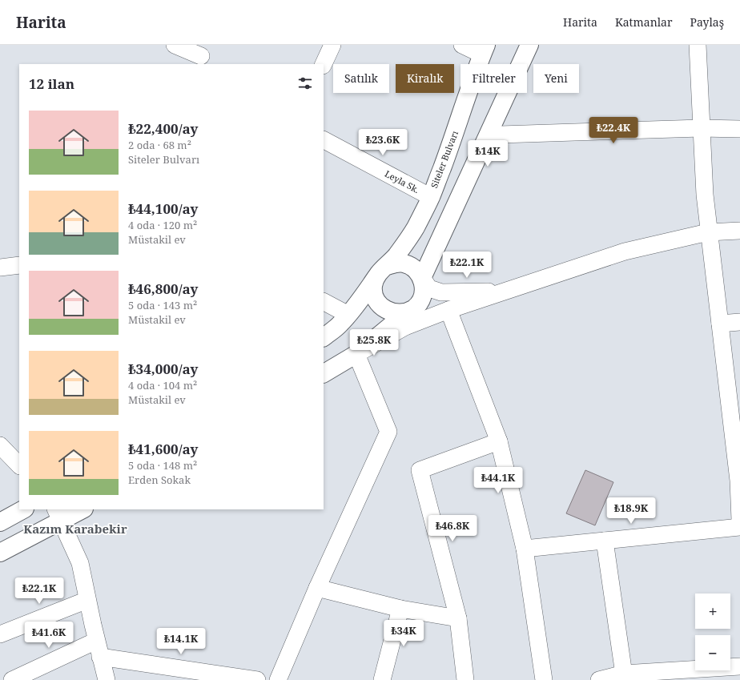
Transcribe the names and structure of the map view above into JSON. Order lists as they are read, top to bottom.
{
  "streets": {
    "main road": ["Siteler Bulvarı"],
    "street": ["Leyla Sk."]
  },
  "crossings": [
    ["Siteler Bulvarı", "Leyla Sk."]
  ],
  "districts": ["Kazım Karabekir"],
  "page": {
    "header": "Harita",
    "nav": ["Harita", "Katmanlar", "Paylaş"],
    "chip": [
      "Satılık",
      "Kiralık",
      "Filtreler",
      "Yeni"
    ],
    "heading": "12 ilan",
    "list": [
      {
        "name": "₺22,400/ay",
        "note": "2 oda · 68 m² · Siteler Bulvarı"
      },
      {
        "name": "₺44,100/ay",
        "note": "4 oda · 120 m² · Müstakil ev"
      },
      {
        "name": "₺46,800/ay",
        "note": "5 oda · 143 m² · Müstakil ev"
      },
      {
        "name": "₺34,000/ay",
        "note": "4 oda · 104 m² · Müstakil ev"
      },
      {
        "name": "₺41,600/ay",
        "note": "5 oda · 148 m² · Erden Sokak"
      }
    ],
    "price": [
      "₺22.4K",
      "₺23.6K",
      "₺14K",
      "₺22.1K",
      "₺25.8K",
      "₺44.1K",
      "₺18.9K",
      "₺46.8K",
      "₺22.1K",
      "₺34K",
      "₺41.6K",
      "₺14.1K"
    ],
    "map_buttons": ["+", "−"]
  }
}
